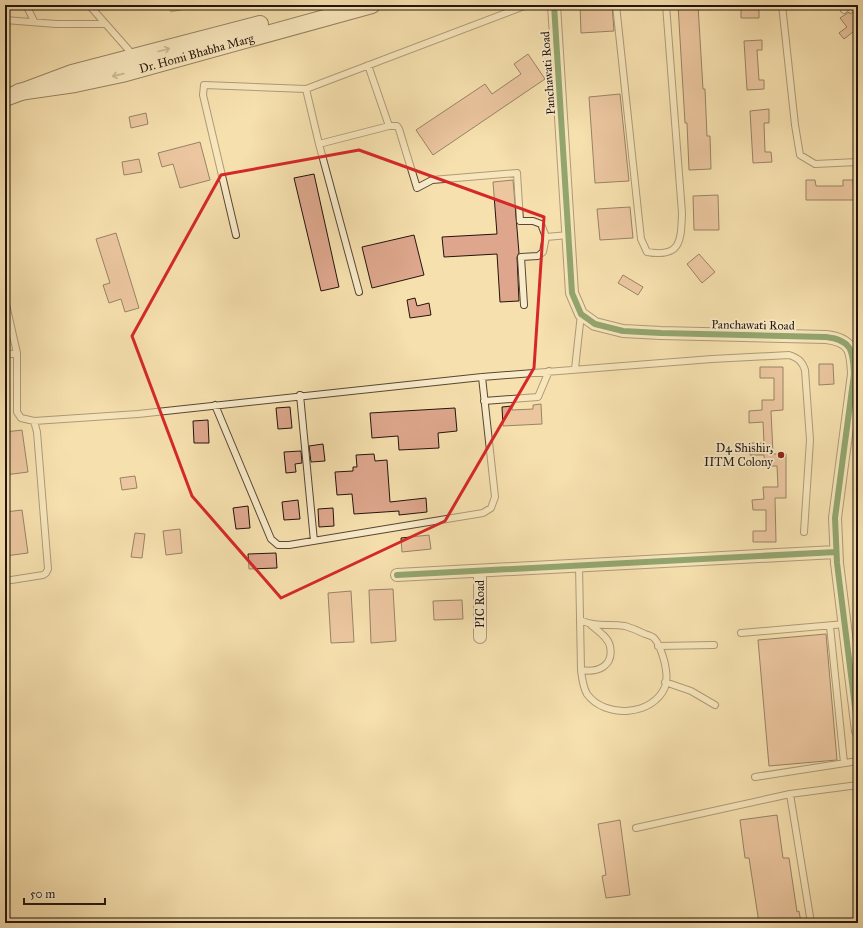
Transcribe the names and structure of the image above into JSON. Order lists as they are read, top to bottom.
{
  "streets": {
    "main road": ["Dr. Homi Bhabha Marg"],
    "street": ["Panchawati Road", "PIC Road"]
  },
  "places": ["D4 Shishir, IITM Colony"],
  "scale_bar": "50 m"
}
